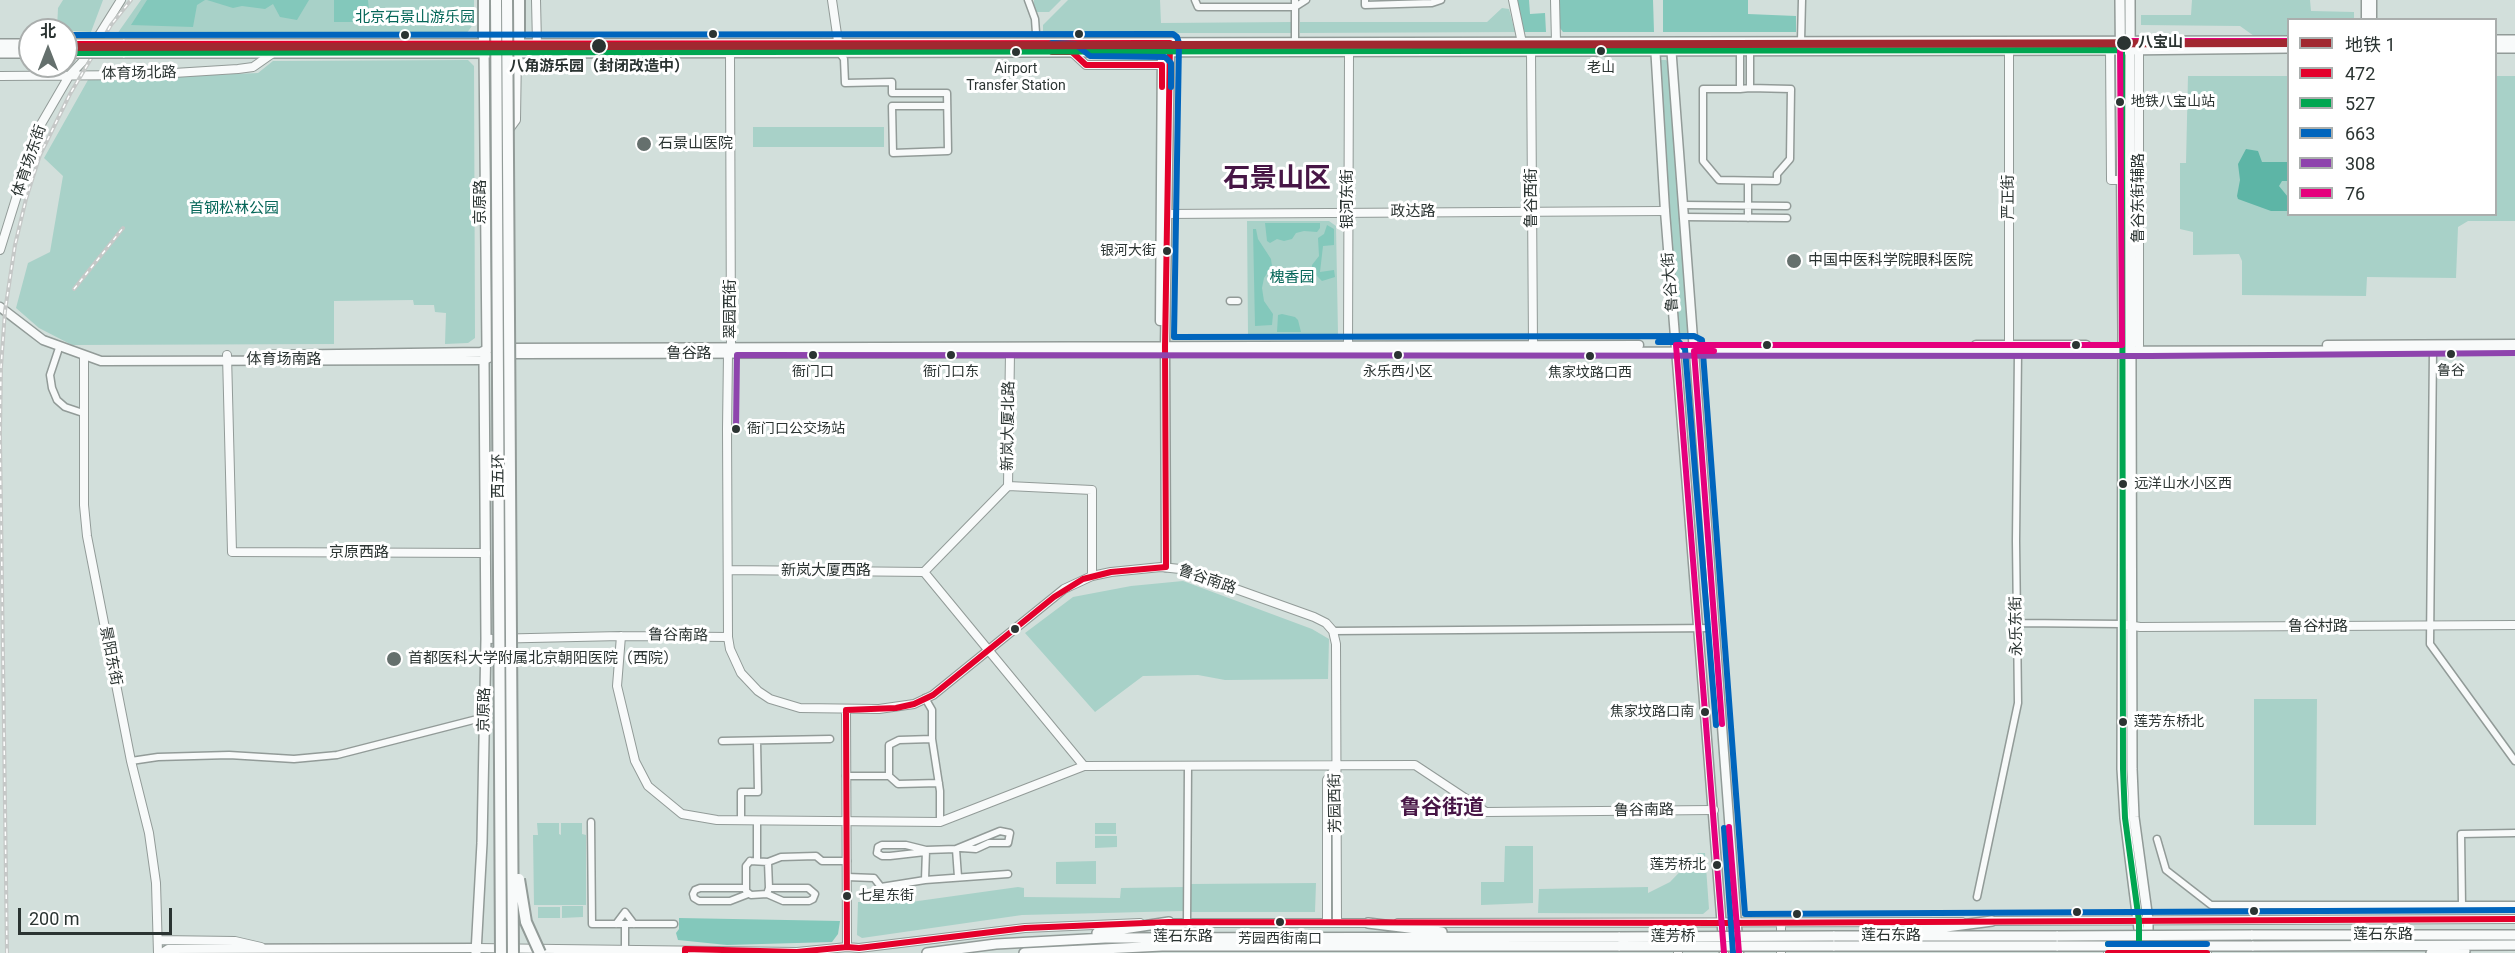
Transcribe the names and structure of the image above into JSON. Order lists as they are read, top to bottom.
{
  "streets": {
    "highway": ["西五环"],
    "main road": [
      "京原路",
      "鲁谷大街",
      "鲁谷路",
      "体育场南路",
      "莲石东路",
      "莲芳桥"
    ],
    "street": [
      "体育场北路",
      "体育场东街",
      "严正街",
      "鲁谷西街",
      "银河东街",
      "政达路",
      "翠园西街",
      "新岚大厦北路",
      "京原西路",
      "新岚大厦西路",
      "鲁谷南路",
      "永乐东街",
      "鲁谷村路",
      "景阳东街",
      "芳园西街"
    ]
  },
  "crossings": [
    ["严正街", "鲁谷路"],
    ["鲁谷西街", "政达路"],
    ["鲁谷西街", "鲁谷路"],
    ["银河东街", "政达路"],
    ["银河东街", "鲁谷路"],
    ["京原路", "鲁谷路"],
    ["京原路", "体育场南路"],
    ["京原路", "京原西路"],
    ["京原路", "鲁谷南路"],
    ["京原路", "莲石东路"],
    ["政达路", "鲁谷大街"],
    ["鲁谷大街", "鲁谷路"],
    ["鲁谷大街", "鲁谷南路"],
    ["鲁谷大街", "莲石东路"],
    ["翠园西街", "鲁谷路"],
    ["翠园西街", "新岚大厦西路"],
    ["翠园西街", "鲁谷南路"],
    ["鲁谷路", "体育场南路"],
    ["鲁谷路", "新岚大厦北路"],
    ["鲁谷路", "永乐东街"],
    ["体育场南路", "京原西路"],
    ["体育场南路", "景阳东街"],
    ["新岚大厦北路", "新岚大厦西路"],
    ["鲁谷南路", "芳园西街"],
    ["芳园西街", "莲石东路"],
    ["莲石东路", "莲芳桥"]
  ],
  "districts": ["石景山区", "鲁谷街道"],
  "parks": ["北京石景山游乐园", "首钢松林公园", "槐香园"],
  "places": [
    "八宝山",
    "八角游乐园（封闭改造中）",
    "老山",
    "Airport Transfer Station",
    "地铁八宝山站",
    "石景山医院",
    "银河大街",
    "中国中医科学院眼科医院",
    "鲁谷",
    "衙门口",
    "衙门口东",
    "永乐西小区",
    "焦家坟路口西",
    "衙门口公交场站",
    "远洋山水小区西",
    "首都医科大学附属北京朝阳医院（西院）",
    "焦家坟路口南",
    "莲芳东桥北",
    "莲芳桥北",
    "七星东街",
    "芳园西街南口"
  ],
  "lines": [
    "transit line 663",
    "transit line 76",
    "transit line 472",
    "metro line 1",
    "transit line 527",
    "transit line 308"
  ],
  "legend": [
    "地铁 1",
    "472",
    "527",
    "663",
    "308",
    "76"
  ],
  "scale_bar": "200 m",
  "north": "top"
}
